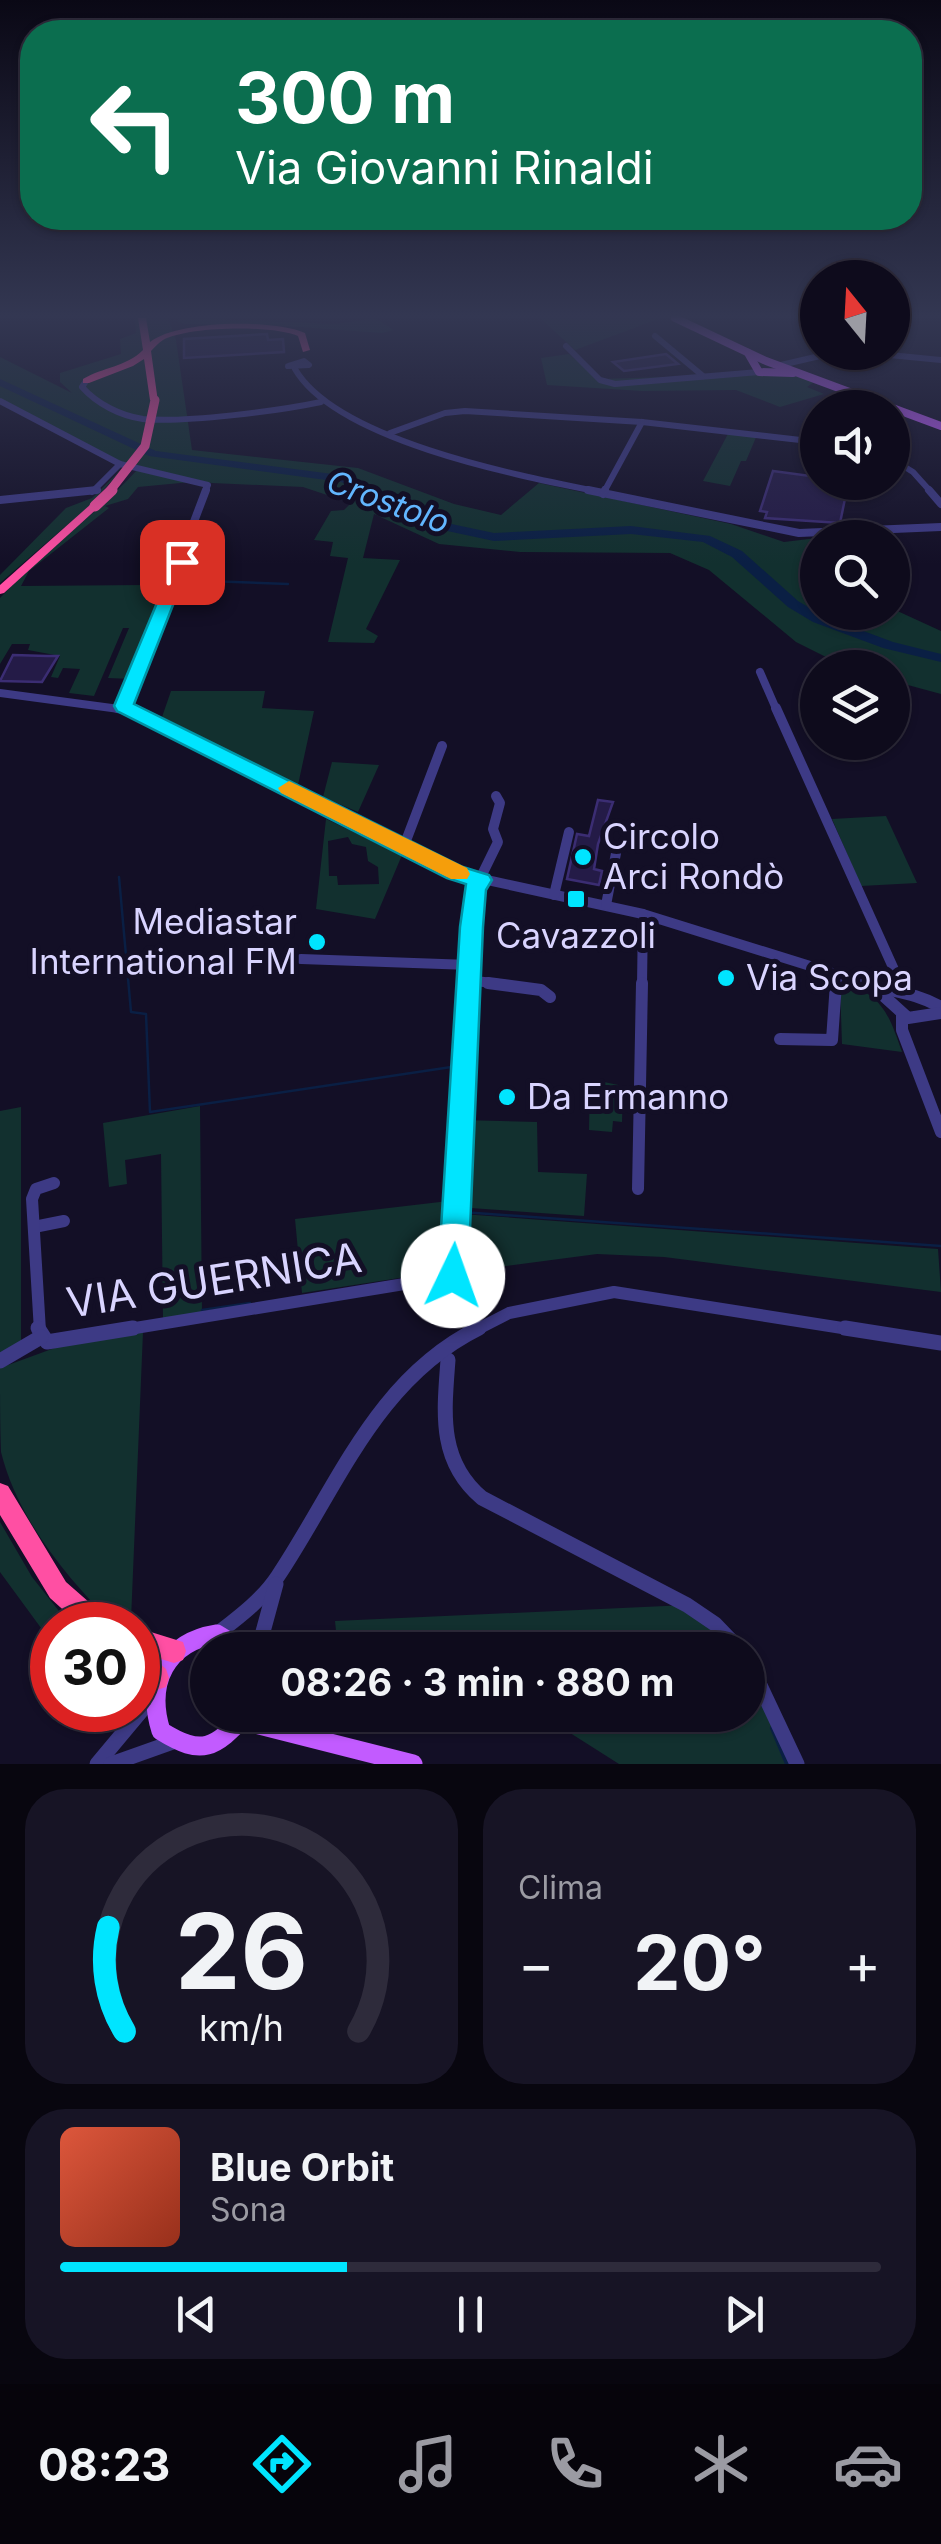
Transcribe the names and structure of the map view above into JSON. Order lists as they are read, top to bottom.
{
  "streets": {
    "street": ["VIA GUERNICA"]
  },
  "water": ["Crostolo"],
  "places": {
    "other": [
      "Circolo Arci Rondò",
      "Mediastar International FM",
      "Via Scopa",
      "Da Ermanno"
    ],
    "transit": ["Cavazzoli"]
  },
  "north": "top",
  "page": {
    "turn": ["300 m", "Via Giovanni Rinaldi"],
    "limit": "30",
    "trip": "08:26 · 3 min · 880 m",
    "tile": "Clima",
    "heat": ["−", "20°", "+"],
    "song": ["Blue Orbit", "Sona"],
    "tabs": "08:23",
    "gauge": ["26", "km/h"]
  }
}
